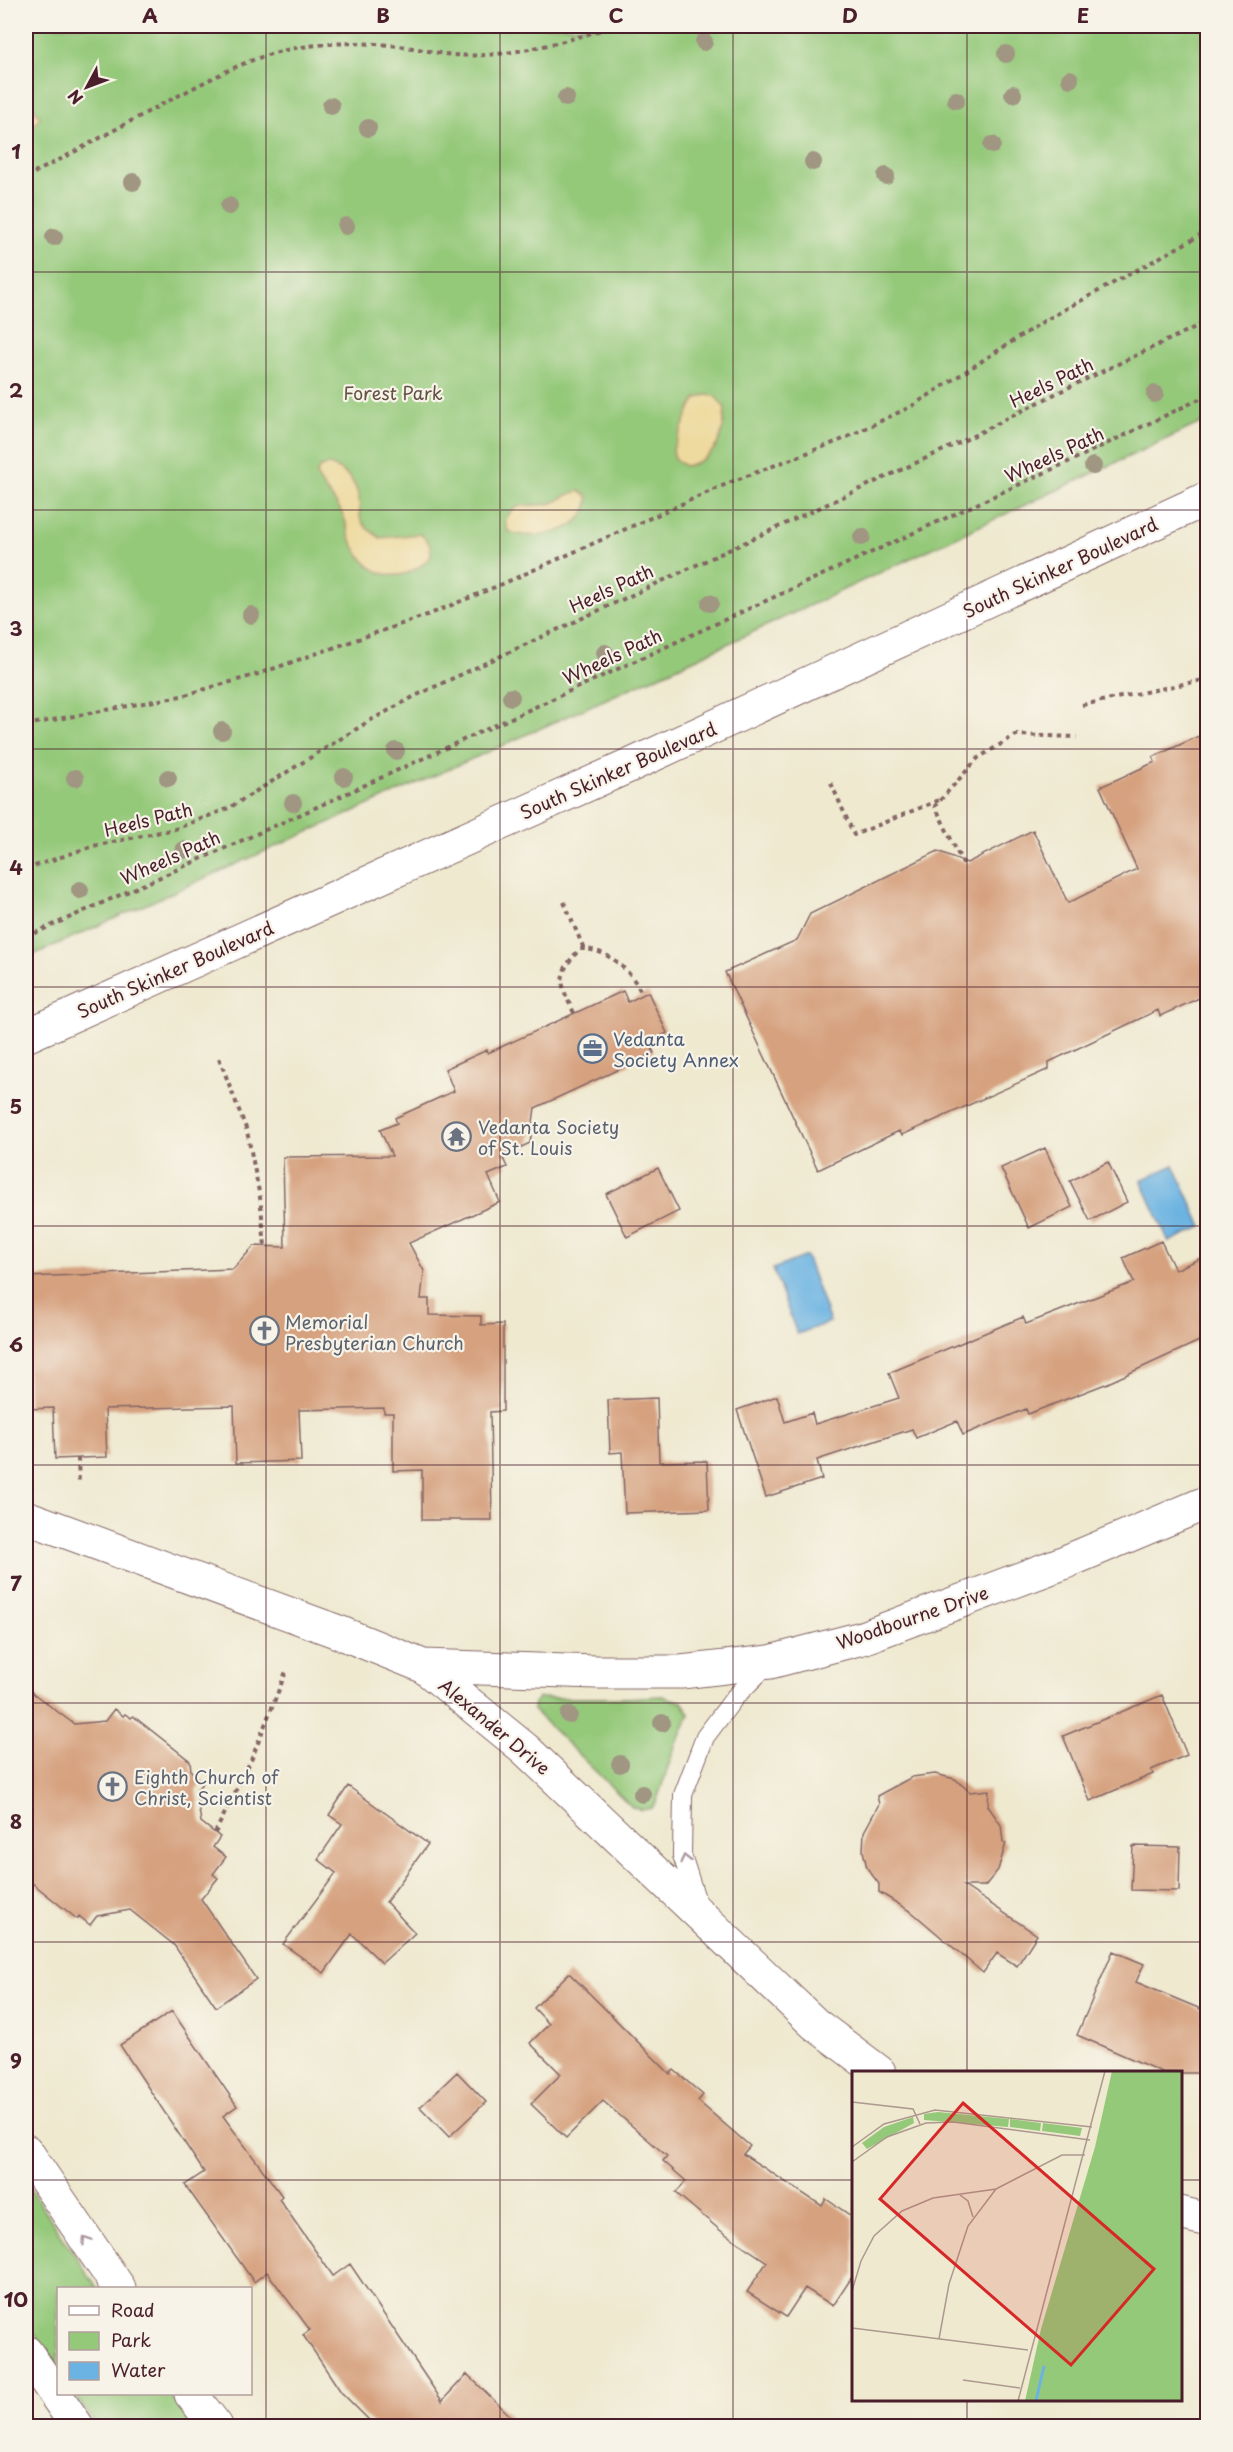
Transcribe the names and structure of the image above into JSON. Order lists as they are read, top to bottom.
{
  "streets": {
    "street": ["South Skinker Boulevard", "Woodbourne Drive", "Alexander Drive"],
    "path": ["Heels Path", "Wheels Path"]
  },
  "crossings": [
    ["Woodbourne Drive", "Alexander Drive"]
  ],
  "parks": ["Forest Park"],
  "places": {
    "office": ["Vedanta Society Annex"],
    "temple": ["Vedanta Society of St. Louis"],
    "church": ["Memorial Presbyterian Church", "Eighth Church of Christ, Scientist"]
  },
  "legend": ["Road", "Park", "Water"],
  "north": "bottom left",
  "grid": {
    "columns": [
      "A",
      "B",
      "C",
      "D",
      "E"
    ],
    "rows": [
      "1",
      "2",
      "3",
      "4",
      "5",
      "6",
      "7",
      "8",
      "9",
      "10"
    ]
  }
}
